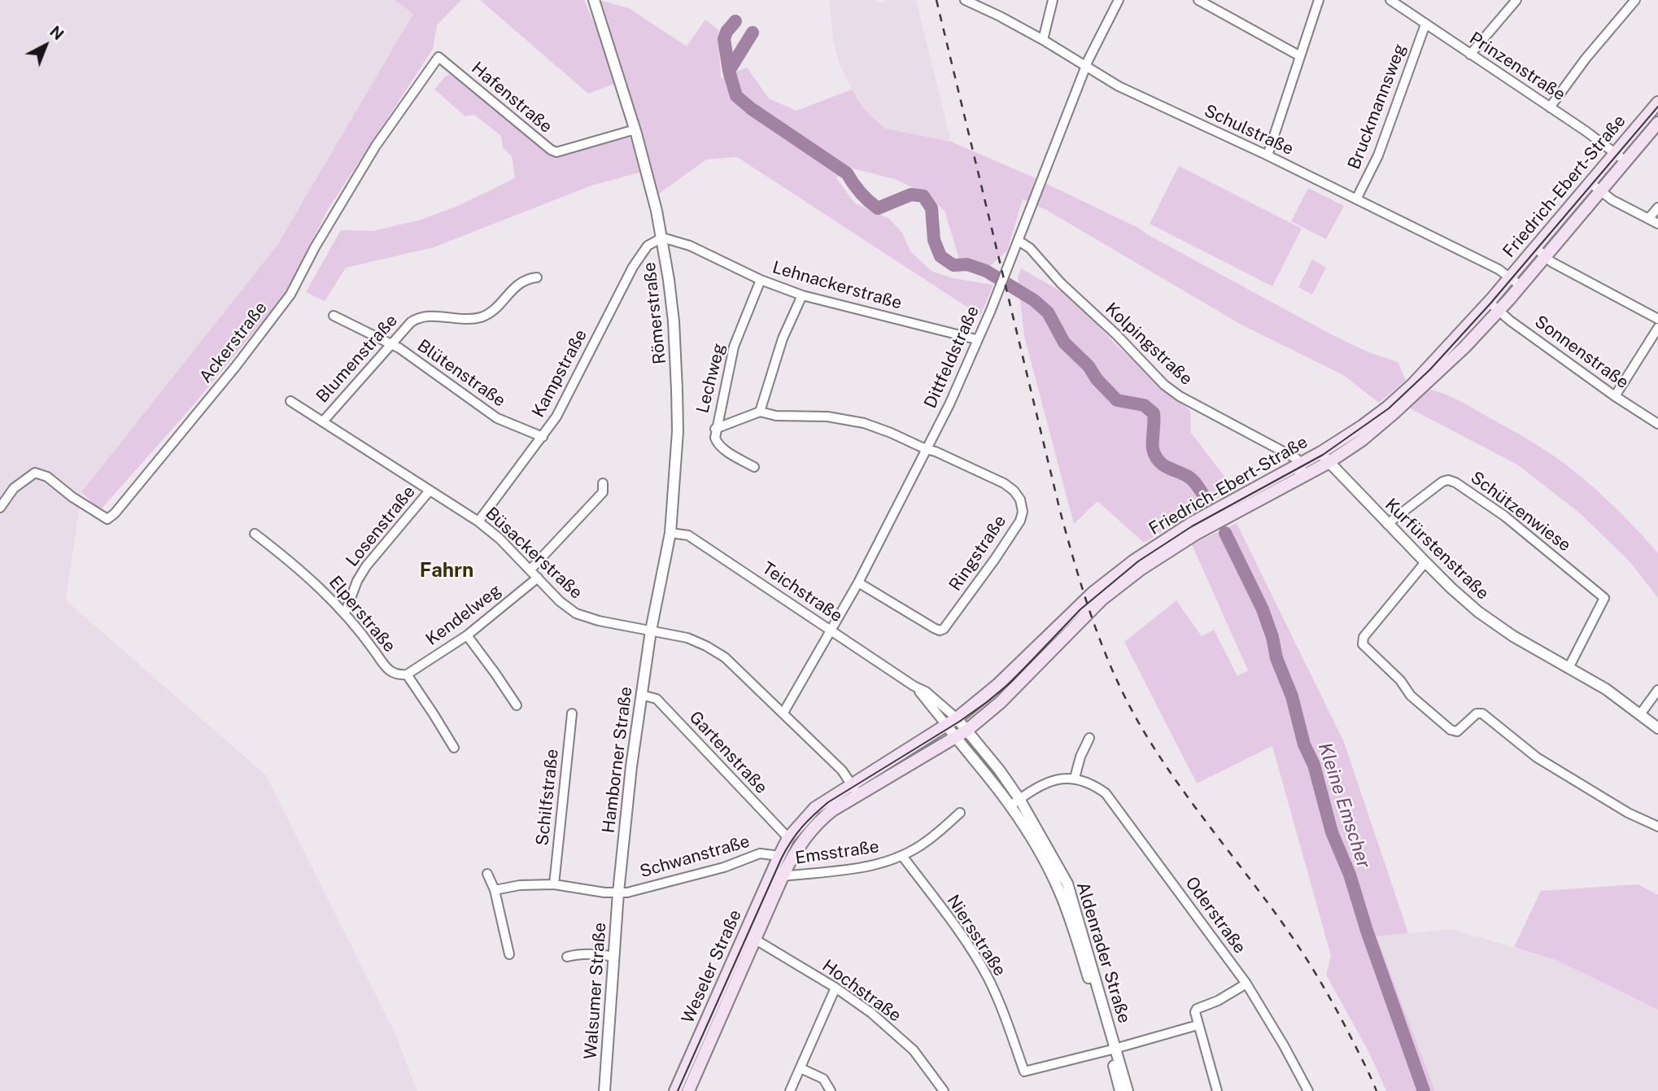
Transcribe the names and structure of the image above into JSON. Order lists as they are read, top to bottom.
{
  "streets": {
    "main road": ["Friedrich-Ebert-Straße", "Weseler Straße"],
    "street": [
      "Prinzenstraße",
      "Hafenstraße",
      "Bruckmannsweg",
      "Schulstraße",
      "Lehnackerstraße",
      "Römerstraße",
      "Ackerstraße",
      "Kolpingstraße",
      "Sonnenstraße",
      "Dittfeldstraße",
      "Blumenstraße",
      "Blütenstraße",
      "Kampstraße",
      "Lechweg",
      "Schützenwiese",
      "Losenstraße",
      "Kurfürstenstraße",
      "Büsackerstraße",
      "Ringstraße",
      "Teichstraße",
      "Elperstraße",
      "Kendelweg",
      "Gartenstraße",
      "Hamborner Straße",
      "Schilfstraße",
      "Emsstraße",
      "Schwanstraße",
      "Oderstraße",
      "Niersstraße",
      "Aldenrader Straße",
      "Walsumer Straße",
      "Hochstraße"
    ]
  },
  "crossings": [
    ["Prinzenstraße", "Bruckmannsweg"],
    ["Prinzenstraße", "Friedrich-Ebert-Straße"],
    ["Hafenstraße", "Römerstraße"],
    ["Hafenstraße", "Ackerstraße"],
    ["Bruckmannsweg", "Schulstraße"],
    ["Schulstraße", "Friedrich-Ebert-Straße"],
    ["Schulstraße", "Dittfeldstraße"],
    ["Friedrich-Ebert-Straße", "Kolpingstraße"],
    ["Friedrich-Ebert-Straße", "Sonnenstraße"],
    ["Friedrich-Ebert-Straße", "Kurfürstenstraße"],
    ["Friedrich-Ebert-Straße", "Büsackerstraße"],
    ["Friedrich-Ebert-Straße", "Teichstraße"],
    ["Friedrich-Ebert-Straße", "Gartenstraße"],
    ["Friedrich-Ebert-Straße", "Emsstraße"],
    ["Friedrich-Ebert-Straße", "Schwanstraße"],
    ["Friedrich-Ebert-Straße", "Aldenrader Straße"],
    ["Friedrich-Ebert-Straße", "Weseler Straße"],
    ["Lehnackerstraße", "Römerstraße"],
    ["Lehnackerstraße", "Dittfeldstraße"],
    ["Lehnackerstraße", "Kampstraße"],
    ["Lehnackerstraße", "Lechweg"],
    ["Römerstraße", "Kampstraße"],
    ["Römerstraße", "Büsackerstraße"],
    ["Römerstraße", "Teichstraße"],
    ["Römerstraße", "Hamborner Straße"],
    ["Kolpingstraße", "Dittfeldstraße"],
    ["Dittfeldstraße", "Büsackerstraße"],
    ["Dittfeldstraße", "Ringstraße"],
    ["Dittfeldstraße", "Teichstraße"],
    ["Blumenstraße", "Blütenstraße"],
    ["Blumenstraße", "Büsackerstraße"],
    ["Blütenstraße", "Kampstraße"],
    ["Kampstraße", "Büsackerstraße"],
    ["Schützenwiese", "Kurfürstenstraße"],
    ["Losenstraße", "Büsackerstraße"],
    ["Losenstraße", "Elperstraße"],
    ["Büsackerstraße", "Kendelweg"],
    ["Büsackerstraße", "Hamborner Straße"],
    ["Teichstraße", "Aldenrader Straße"],
    ["Elperstraße", "Kendelweg"],
    ["Gartenstraße", "Hamborner Straße"],
    ["Hamborner Straße", "Schwanstraße"],
    ["Hamborner Straße", "Walsumer Straße"],
    ["Schilfstraße", "Schwanstraße"],
    ["Emsstraße", "Niersstraße"],
    ["Emsstraße", "Weseler Straße"],
    ["Schwanstraße", "Weseler Straße"],
    ["Schwanstraße", "Walsumer Straße"],
    ["Niersstraße", "Aldenrader Straße"],
    ["Weseler Straße", "Hochstraße"]
  ],
  "districts": ["Fahrn"],
  "water": ["Kleine Emscher"],
  "north": "top right"
}
